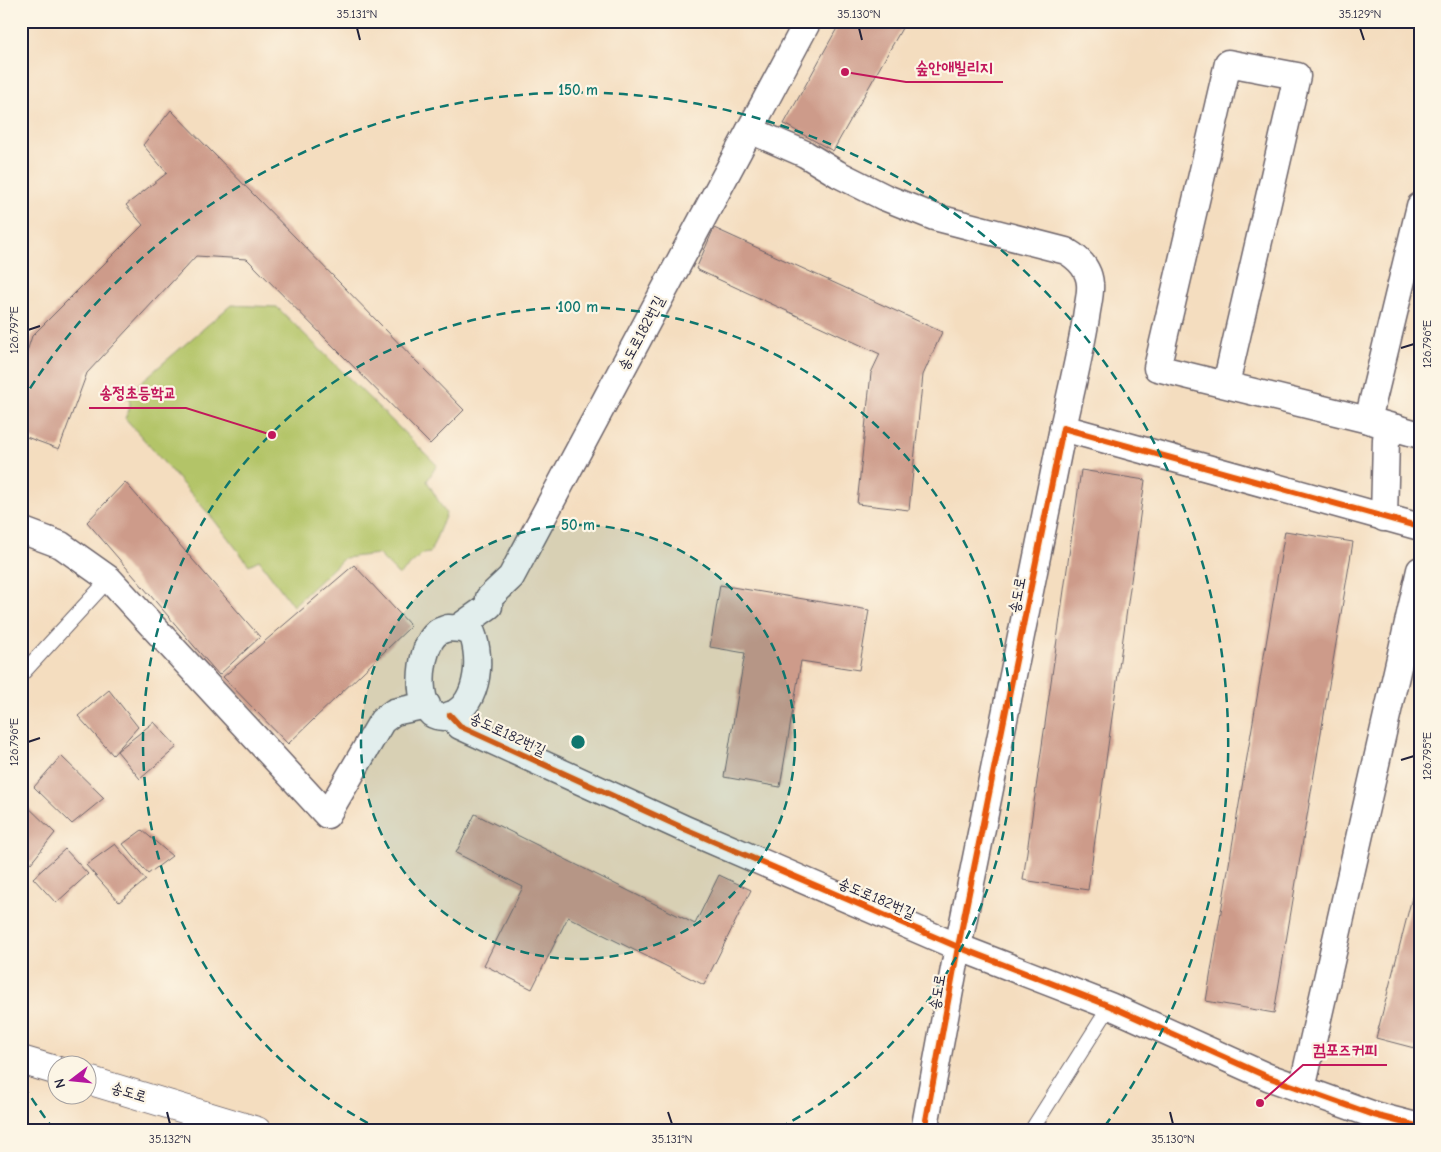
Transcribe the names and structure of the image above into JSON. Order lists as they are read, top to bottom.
{
  "streets": {
    "main road": ["송도로"],
    "street": ["송도로182번길"]
  },
  "crossings": [
    ["송도로182번길", "송도로"]
  ],
  "places": ["숲안애빌리지", "송정초등학교", "컴포즈커피"],
  "north": "left",
  "coordinates": [
    "35.131°N",
    "35.130°N",
    "35.129°N",
    "126.797°E",
    "126.796°E",
    "126.795°E",
    "35.132°N"
  ],
  "rings": ["150 m", "100 m", "50 m"]
}
